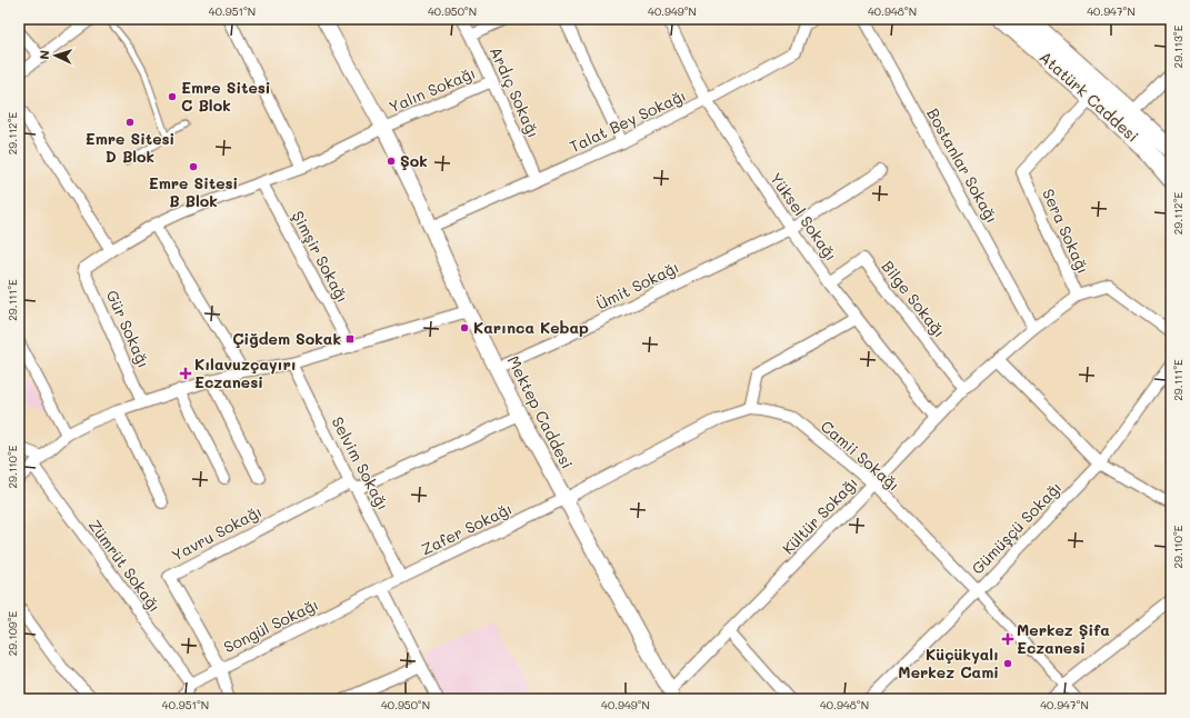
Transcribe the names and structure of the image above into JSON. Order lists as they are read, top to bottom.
{
  "streets": {
    "main road": ["Atatürk Caddesi"],
    "street": [
      "Yalın Sokağı",
      "Ardıç Sokağı",
      "Talat Bey Sokağı",
      "Bostanlar Sokağı",
      "Yüksel Sokağı",
      "Sera Sokağı",
      "Şimşir Sokağı",
      "Ümit Sokağı",
      "Bilge Sokağı",
      "Gür Sokağı",
      "Mektep Caddesi",
      "Camii Sokağı",
      "Selvim Sokağı",
      "Kültür Sokağı",
      "Gümüşçü Sokağı",
      "Zafer Sokağı",
      "Yavru Sokağı",
      "Zümrüt Sokağı",
      "Songül Sokağı"
    ]
  },
  "crossings": [
    ["Yalın Sokağı", "Ardıç Sokağı"],
    ["Yalın Sokağı", "Şimşir Sokağı"],
    ["Yalın Sokağı", "Gür Sokağı"],
    ["Yalın Sokağı", "Mektep Caddesi"],
    ["Ardıç Sokağı", "Talat Bey Sokağı"],
    ["Atatürk Caddesi", "Sera Sokağı"],
    ["Talat Bey Sokağı", "Yüksel Sokağı"],
    ["Talat Bey Sokağı", "Mektep Caddesi"],
    ["Bostanlar Sokağı", "Kültür Sokağı"],
    ["Yüksel Sokağı", "Ümit Sokağı"],
    ["Yüksel Sokağı", "Bilge Sokağı"],
    ["Yüksel Sokağı", "Kültür Sokağı"],
    ["Sera Sokağı", "Kültür Sokağı"],
    ["Ümit Sokağı", "Mektep Caddesi"],
    ["Bilge Sokağı", "Kültür Sokağı"],
    ["Mektep Caddesi", "Camii Sokağı"],
    ["Mektep Caddesi", "Kültür Sokağı"],
    ["Mektep Caddesi", "Zafer Sokağı"],
    ["Mektep Caddesi", "Yavru Sokağı"],
    ["Camii Sokağı", "Kültür Sokağı"],
    ["Camii Sokağı", "Gümüşçü Sokağı"],
    ["Camii Sokağı", "Zafer Sokağı"],
    ["Selvim Sokağı", "Zafer Sokağı"],
    ["Selvim Sokağı", "Yavru Sokağı"],
    ["Zafer Sokağı", "Songül Sokağı"],
    ["Yavru Sokağı", "Songül Sokağı"],
    ["Zümrüt Sokağı", "Songül Sokağı"]
  ],
  "places": {
    "other": [
      "Emre Sitesi C Blok",
      "Emre Sitesi D Blok",
      "Şok",
      "Emre Sitesi B Blok",
      "Karınca Kebap",
      "Küçükyalı Merkez Cami"
    ],
    "transit": ["Çiğdem Sokak"],
    "health": ["Kılavuzçayırı Eczanesi", "Merkez Şifa Eczanesi"]
  },
  "north": "left",
  "coordinates": [
    "40.951°N",
    "40.950°N",
    "40.949°N",
    "40.948°N",
    "40.947°N",
    "29.113°E",
    "29.112°E",
    "29.111°E",
    "29.110°E",
    "29.109°E"
  ]
}
